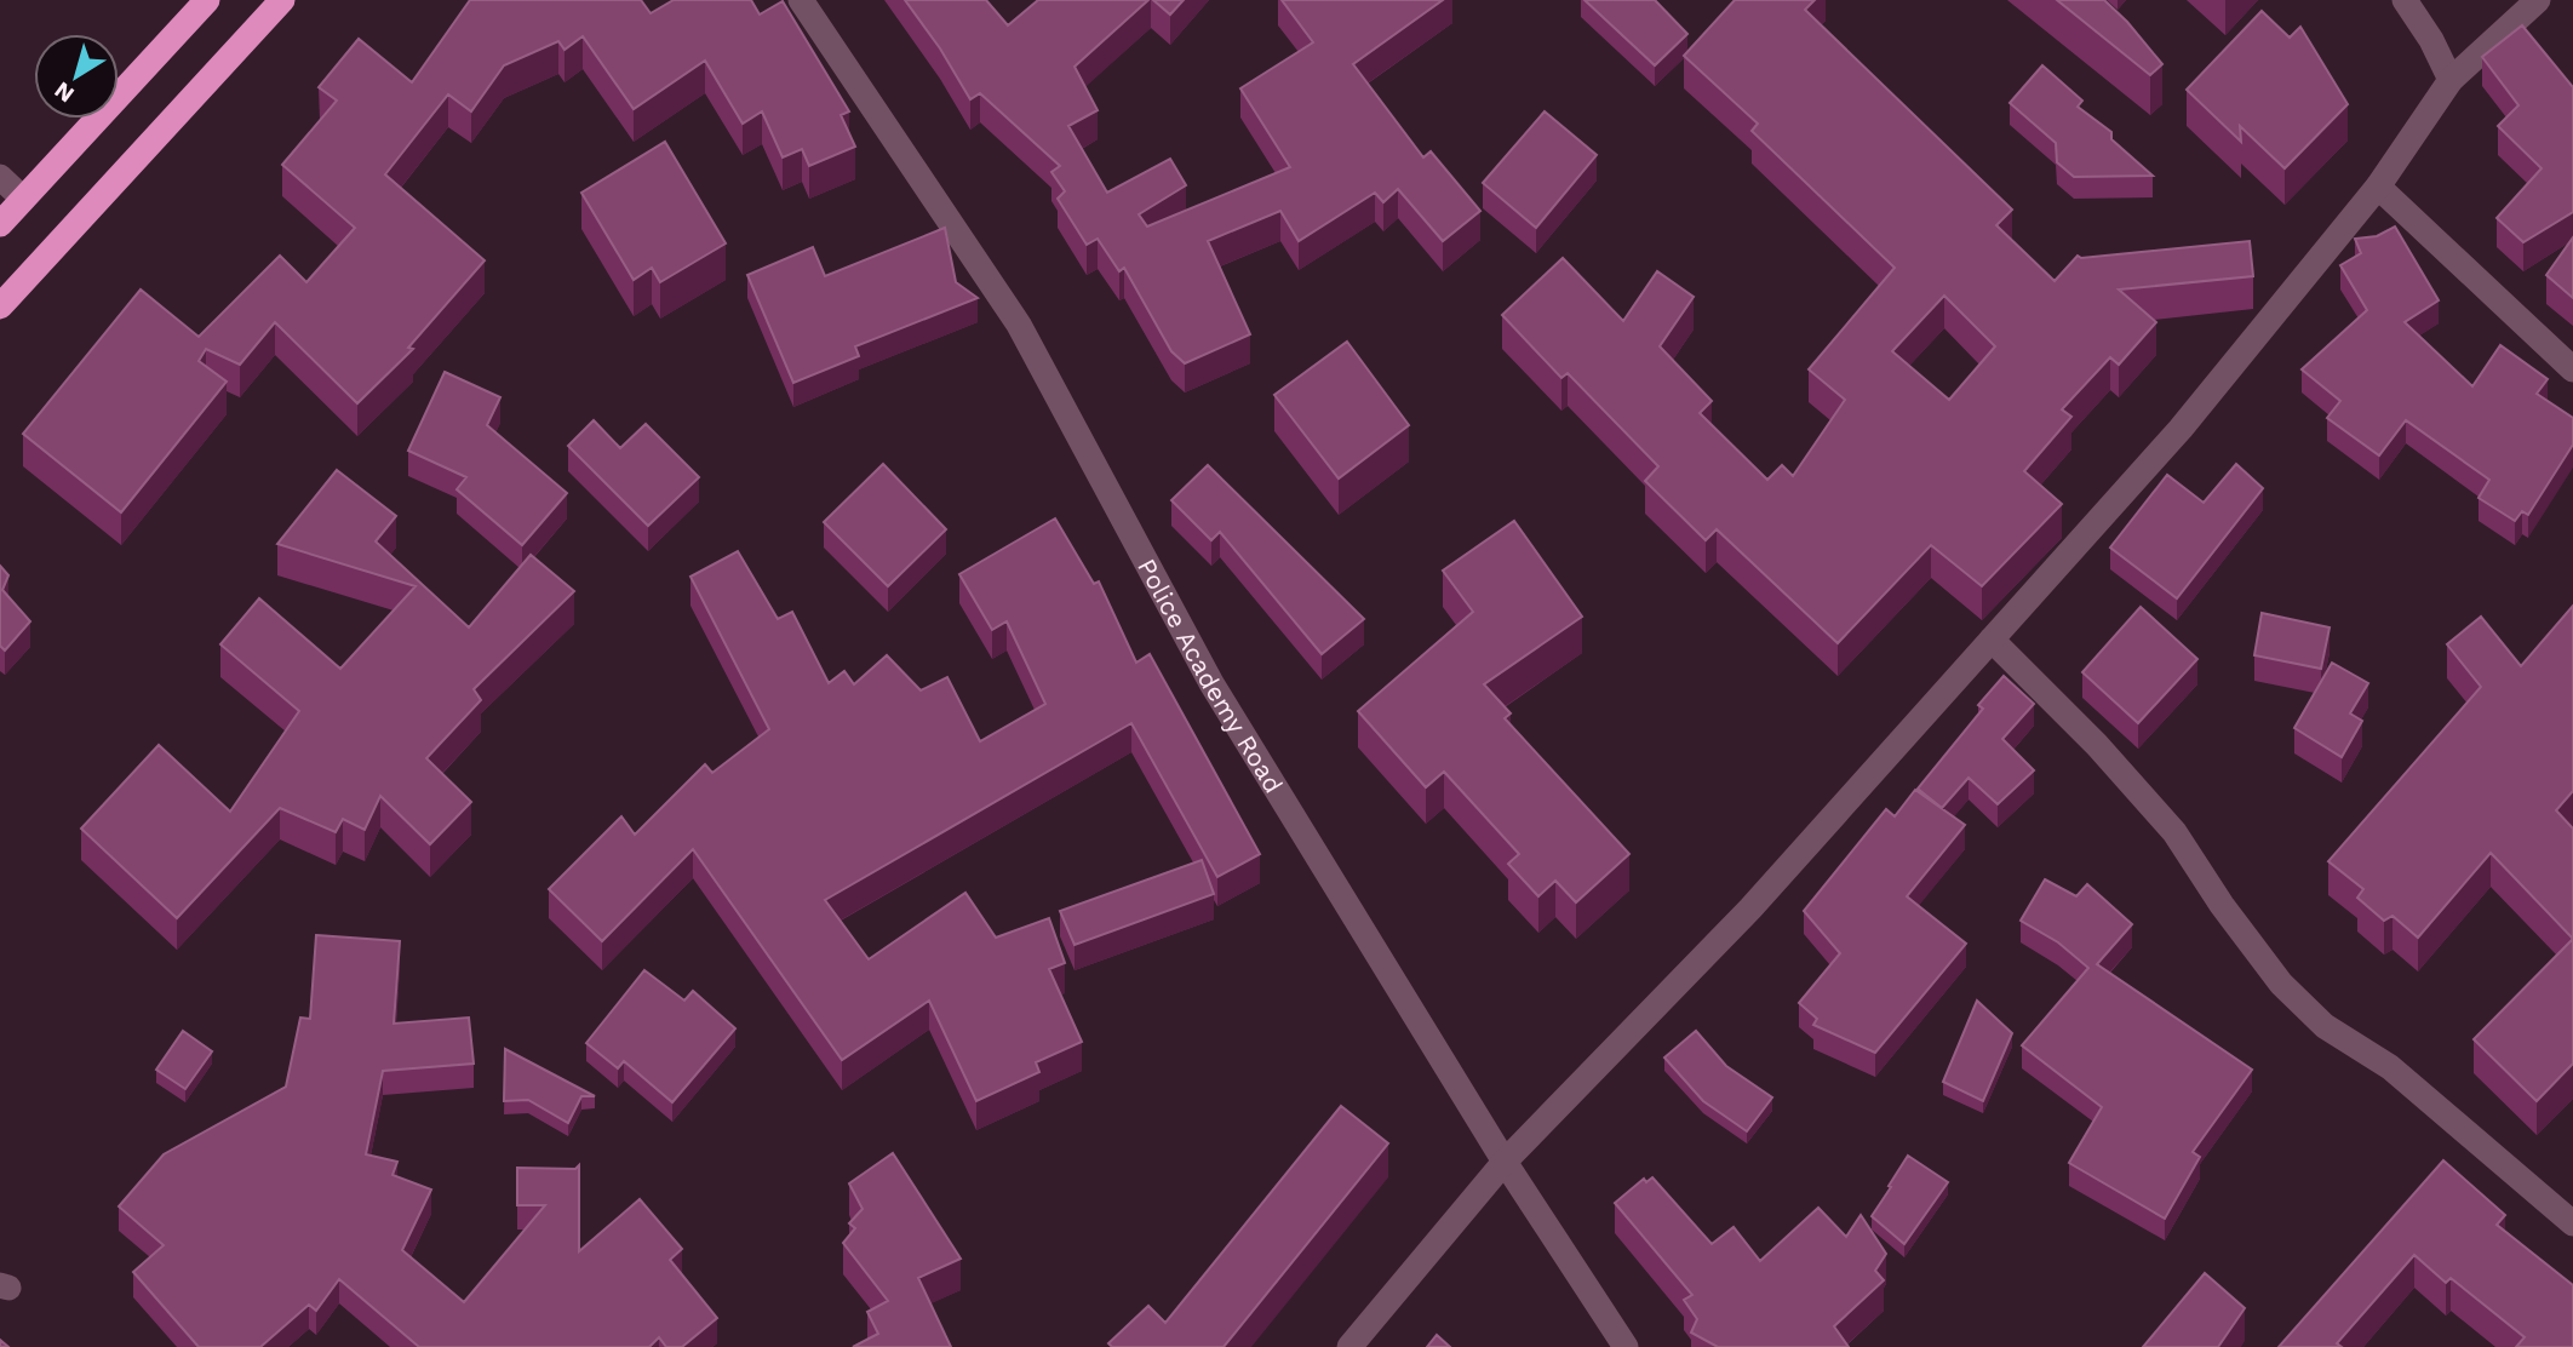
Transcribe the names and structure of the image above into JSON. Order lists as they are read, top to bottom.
{
  "streets": {
    "street": ["Police Academy Road"]
  },
  "north": "bottom left"
}
